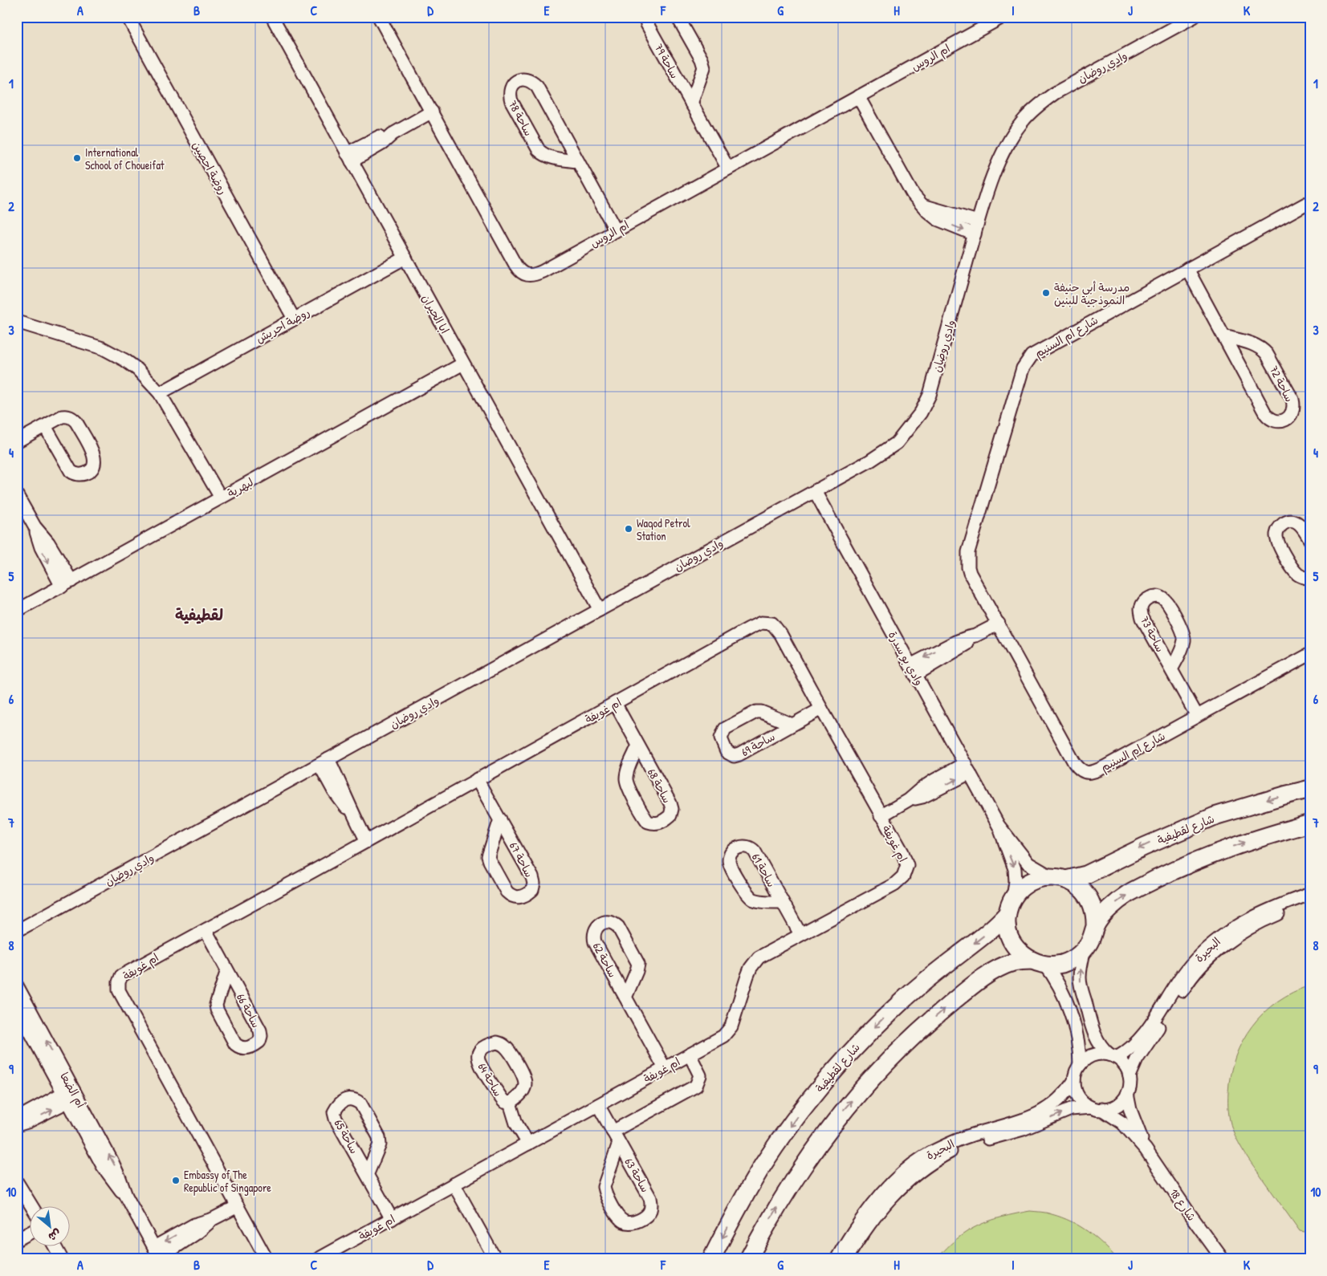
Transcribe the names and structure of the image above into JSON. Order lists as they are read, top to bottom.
{
  "streets": {
    "street": [
      "ام الروس",
      "ساحة 79",
      "وادي روضان",
      "ساحة 78",
      "روضة احصين",
      "ابا الحيران",
      "روضة احريش",
      "شارع ام السنيم",
      "ساحة 72",
      "لبهرية",
      "ساحة 73",
      "وادي بو سدرة",
      "ام غويفة",
      "ساحة 69",
      "ساحة 68",
      "شارع لقطيفية",
      "ساحة 67",
      "ساحة 61",
      "البحيرة",
      "ساحة 62",
      "ساحة 66",
      "ساحة 64",
      "أم الضعا",
      "ساحة 65",
      "ساحة 63",
      "شارع 18"
    ]
  },
  "crossings": [
    ["ام الروس", "ساحة 79"],
    ["ام الروس", "ساحة 78"],
    ["وادي روضان", "ابا الحيران"],
    ["وادي روضان", "وادي بو سدرة"],
    ["روضة احصين", "روضة احريش"],
    ["ابا الحيران", "روضة احريش"],
    ["ابا الحيران", "لبهرية"],
    ["شارع ام السنيم", "ساحة 72"],
    ["شارع ام السنيم", "ساحة 73"],
    ["وادي بو سدرة", "ام غويفة"],
    ["وادي بو سدرة", "شارع لقطيفية"],
    ["ام غويفة", "ساحة 69"],
    ["ام غويفة", "ساحة 68"],
    ["ام غويفة", "ساحة 67"],
    ["ام غويفة", "ساحة 61"],
    ["ام غويفة", "ساحة 62"],
    ["ام غويفة", "ساحة 66"],
    ["ام غويفة", "ساحة 64"],
    ["ام غويفة", "ساحة 65"],
    ["ام غويفة", "ساحة 63"],
    ["البحيرة", "شارع 18"]
  ],
  "districts": ["لقطيفية"],
  "places": [
    "International School of Choueifat",
    "مدرسة أبي حنيفة النموذجية للبنين",
    "Waqod Petrol Station",
    "Embassy of The Republic of Singapore"
  ],
  "north": "bottom right",
  "grid": {
    "columns": [
      "A",
      "B",
      "C",
      "D",
      "E",
      "F",
      "G",
      "H",
      "I",
      "J",
      "K"
    ],
    "rows": [
      "1",
      "2",
      "3",
      "4",
      "5",
      "6",
      "7",
      "8",
      "9",
      "10"
    ]
  }
}
